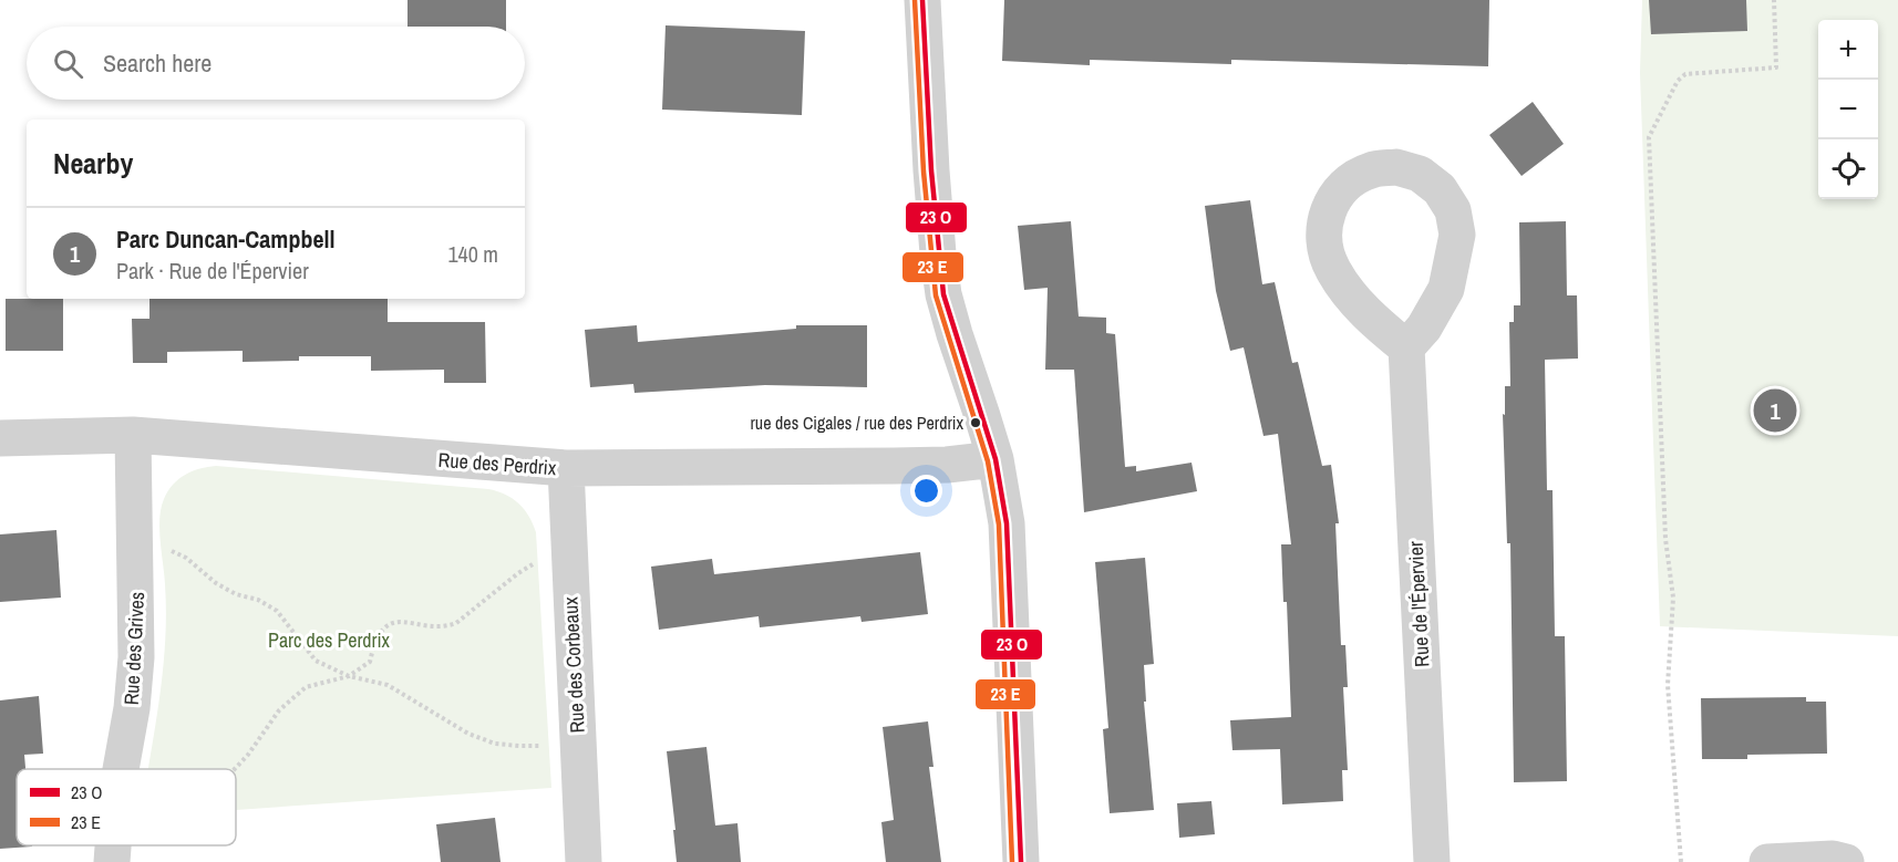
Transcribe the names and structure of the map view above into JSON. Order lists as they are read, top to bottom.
{
  "streets": {
    "street": [
      "Rue des Perdrix",
      "Rue de l'Épervier",
      "Rue des Grives",
      "Rue des Corbeaux"
    ]
  },
  "crossings": [
    ["Rue des Perdrix", "Rue des Grives"],
    ["Rue des Perdrix", "Rue des Corbeaux"]
  ],
  "parks": ["Parc des Perdrix"],
  "places": ["rue des Cigales / rue des Perdrix"],
  "legend": ["23 O", "23 E"],
  "page": {
    "map_buttons": ["+", "−"],
    "search": "Search here",
    "heading": "Nearby",
    "list": [
      {
        "mark": "1",
        "name": "Parc Duncan-Campbell",
        "note": "Park · Rue de l'Épervier",
        "value": "140 m"
      }
    ],
    "pins": "1"
  }
}
